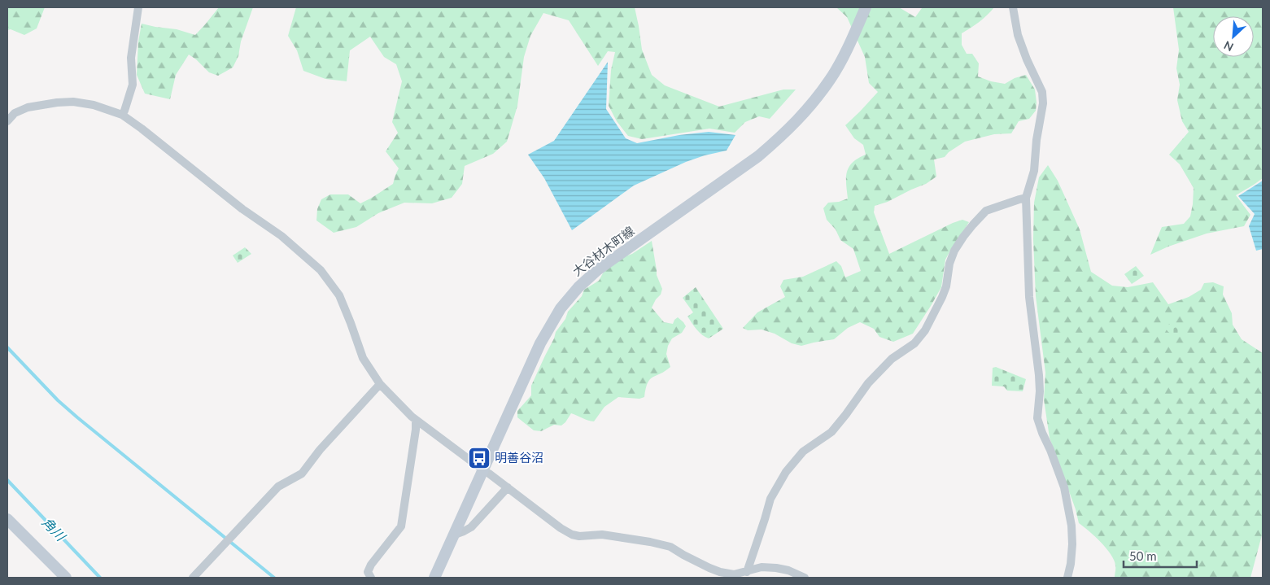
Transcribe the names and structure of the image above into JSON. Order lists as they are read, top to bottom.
{
  "streets": {
    "main road": ["大谷材木町線"]
  },
  "water": ["角川"],
  "places": {
    "bus stop": ["明善谷沼"]
  },
  "scale_bar": "50 m",
  "north": "bottom left"
}
